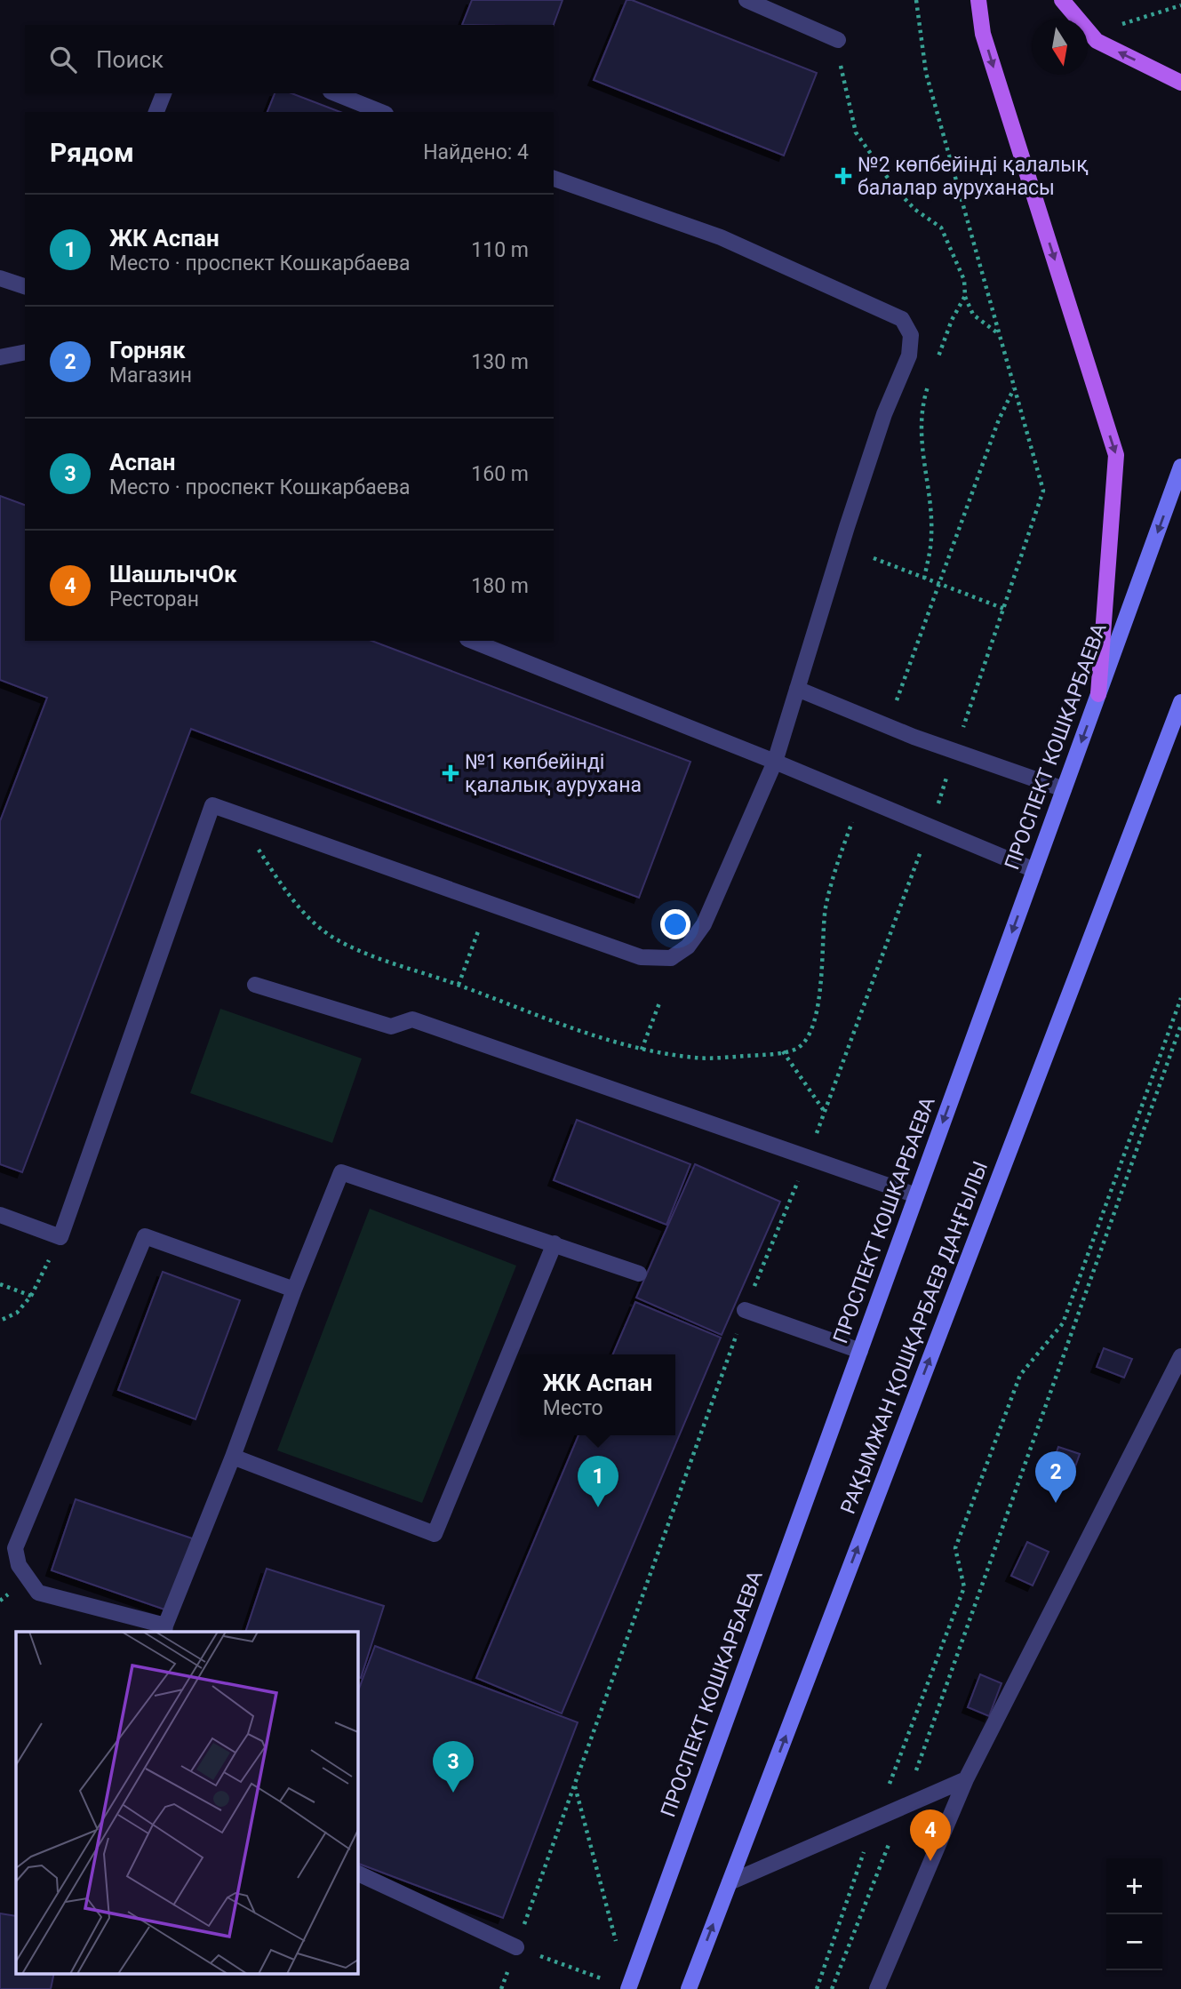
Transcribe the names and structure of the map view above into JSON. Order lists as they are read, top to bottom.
{
  "streets": {
    "main road": ["ПРОСПЕКТ КОШКАРБАЕВА", "РАҚЫМЖАН ҚОШҚАРБАЕВ ДАҢҒЫЛЫ"]
  },
  "one_way": ["ПРОСПЕКТ КОШКАРБАЕВА", "РАҚЫМЖАН ҚОШҚАРБАЕВ ДАҢҒЫЛЫ"],
  "places": {
    "health": ["№2 көпбейінді қалалық балалар ауруханасы", "№1 көпбейінді қалалық аурухана"]
  },
  "north": "bottom",
  "page": {
    "search": "Поиск",
    "heading": ["Рядом", "Найдено: 4"],
    "list": [
      {
        "mark": "1",
        "name": "ЖК Аспан",
        "note": "Место · проспект Кошкарбаева",
        "value": "110 m"
      },
      {
        "mark": "2",
        "name": "Горняк",
        "note": "Магазин",
        "value": "130 m"
      },
      {
        "mark": "3",
        "name": "Аспан",
        "note": "Место · проспект Кошкарбаева",
        "value": "160 m"
      },
      {
        "mark": "4",
        "name": "ШашлычОк",
        "note": "Ресторан",
        "value": "180 m"
      }
    ],
    "popup": ["ЖК Аспан", "Место"],
    "pins": [
      "2",
      "1",
      "3",
      "4"
    ],
    "map_buttons": ["+", "−"]
  }
}
